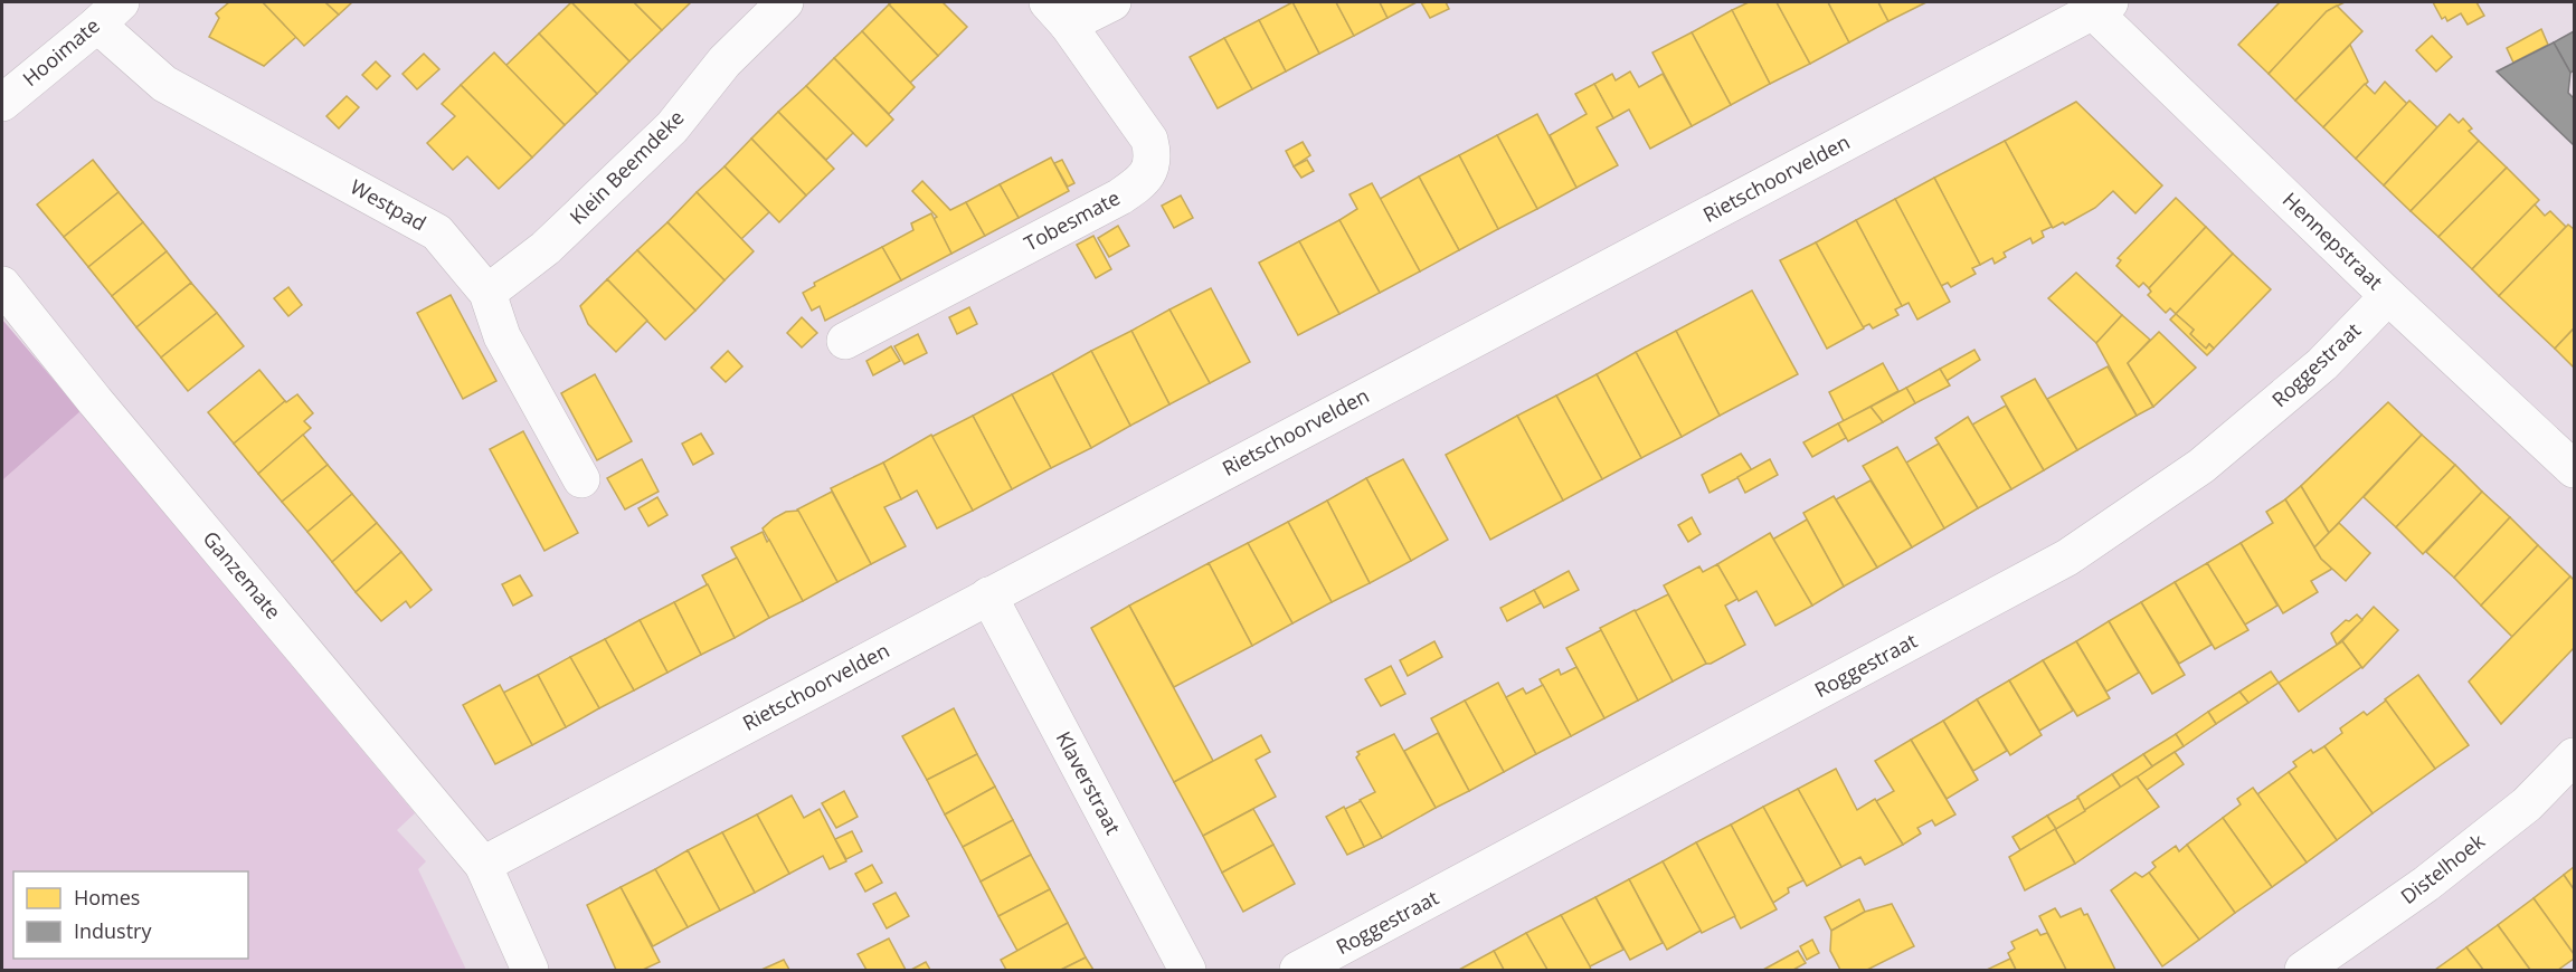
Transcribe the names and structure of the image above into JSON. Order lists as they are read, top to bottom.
{
  "streets": {
    "street": [
      "Hooimate",
      "Klein Beemdeke",
      "Rietschoorvelden",
      "Westpad",
      "Tobesmate",
      "Hennepstraat",
      "Roggestraat",
      "Ganzemate",
      "Klaverstraat",
      "Distelhoek"
    ]
  },
  "crossings": [
    ["Hooimate", "Westpad"],
    ["Klein Beemdeke", "Westpad"],
    ["Rietschoorvelden", "Hennepstraat"],
    ["Rietschoorvelden", "Ganzemate"],
    ["Rietschoorvelden", "Klaverstraat"],
    ["Hennepstraat", "Roggestraat"]
  ],
  "legend": ["Homes", "Industry"]
}
